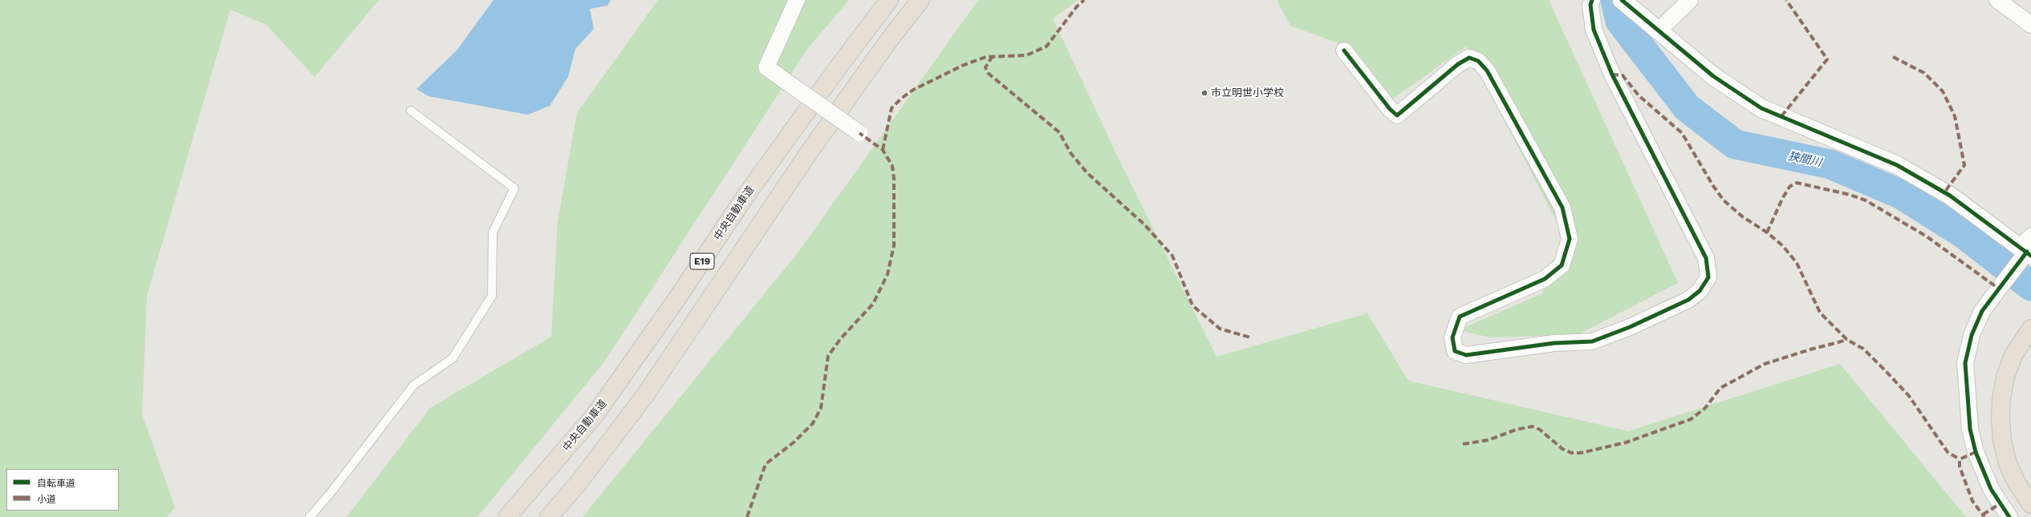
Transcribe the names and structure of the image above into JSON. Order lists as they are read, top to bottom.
{
  "streets": {
    "highway": ["中央自動車道", "E19"]
  },
  "water": ["狭間川"],
  "places": ["市立明世小学校"],
  "legend": ["自転車道", "小道"]
}
